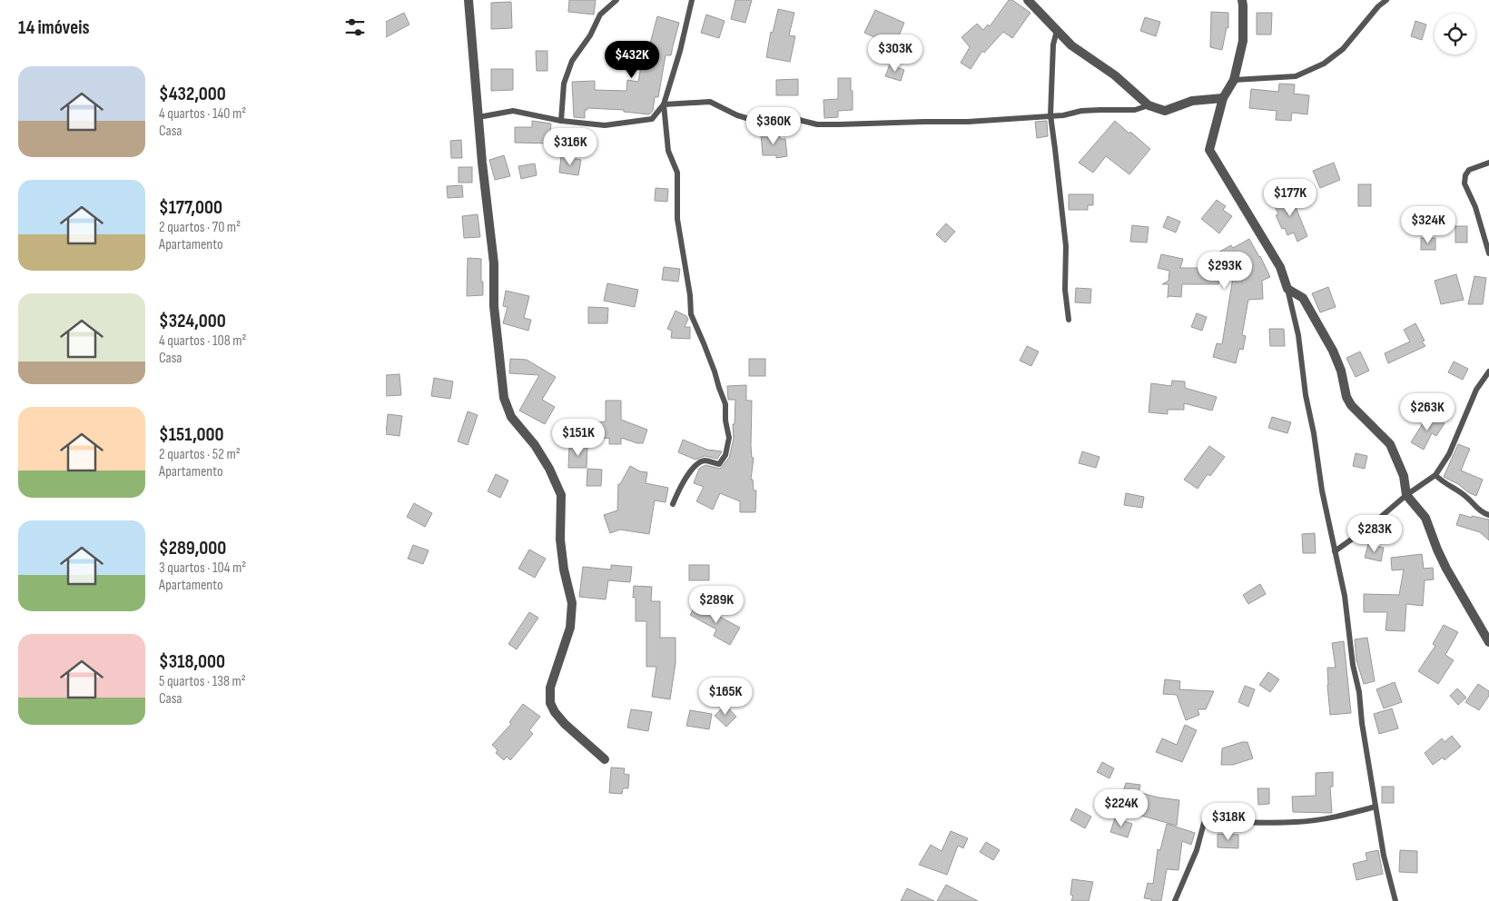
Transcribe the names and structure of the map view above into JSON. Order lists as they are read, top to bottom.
{
  "page": {
    "heading": "14 imóveis",
    "price": [
      "$303K",
      "$432K",
      "$360K",
      "$316K",
      "$177K",
      "$324K",
      "$293K",
      "$263K",
      "$151K",
      "$283K",
      "$289K",
      "$165K",
      "$224K",
      "$318K"
    ],
    "list": [
      {
        "name": "$432,000",
        "note": "4 quartos · 140 m² · Casa"
      },
      {
        "name": "$177,000",
        "note": "2 quartos · 70 m² · Apartamento"
      },
      {
        "name": "$324,000",
        "note": "4 quartos · 108 m² · Casa"
      },
      {
        "name": "$151,000",
        "note": "2 quartos · 52 m² · Apartamento"
      },
      {
        "name": "$289,000",
        "note": "3 quartos · 104 m² · Apartamento"
      },
      {
        "name": "$318,000",
        "note": "5 quartos · 138 m² · Casa"
      }
    ]
  }
}
